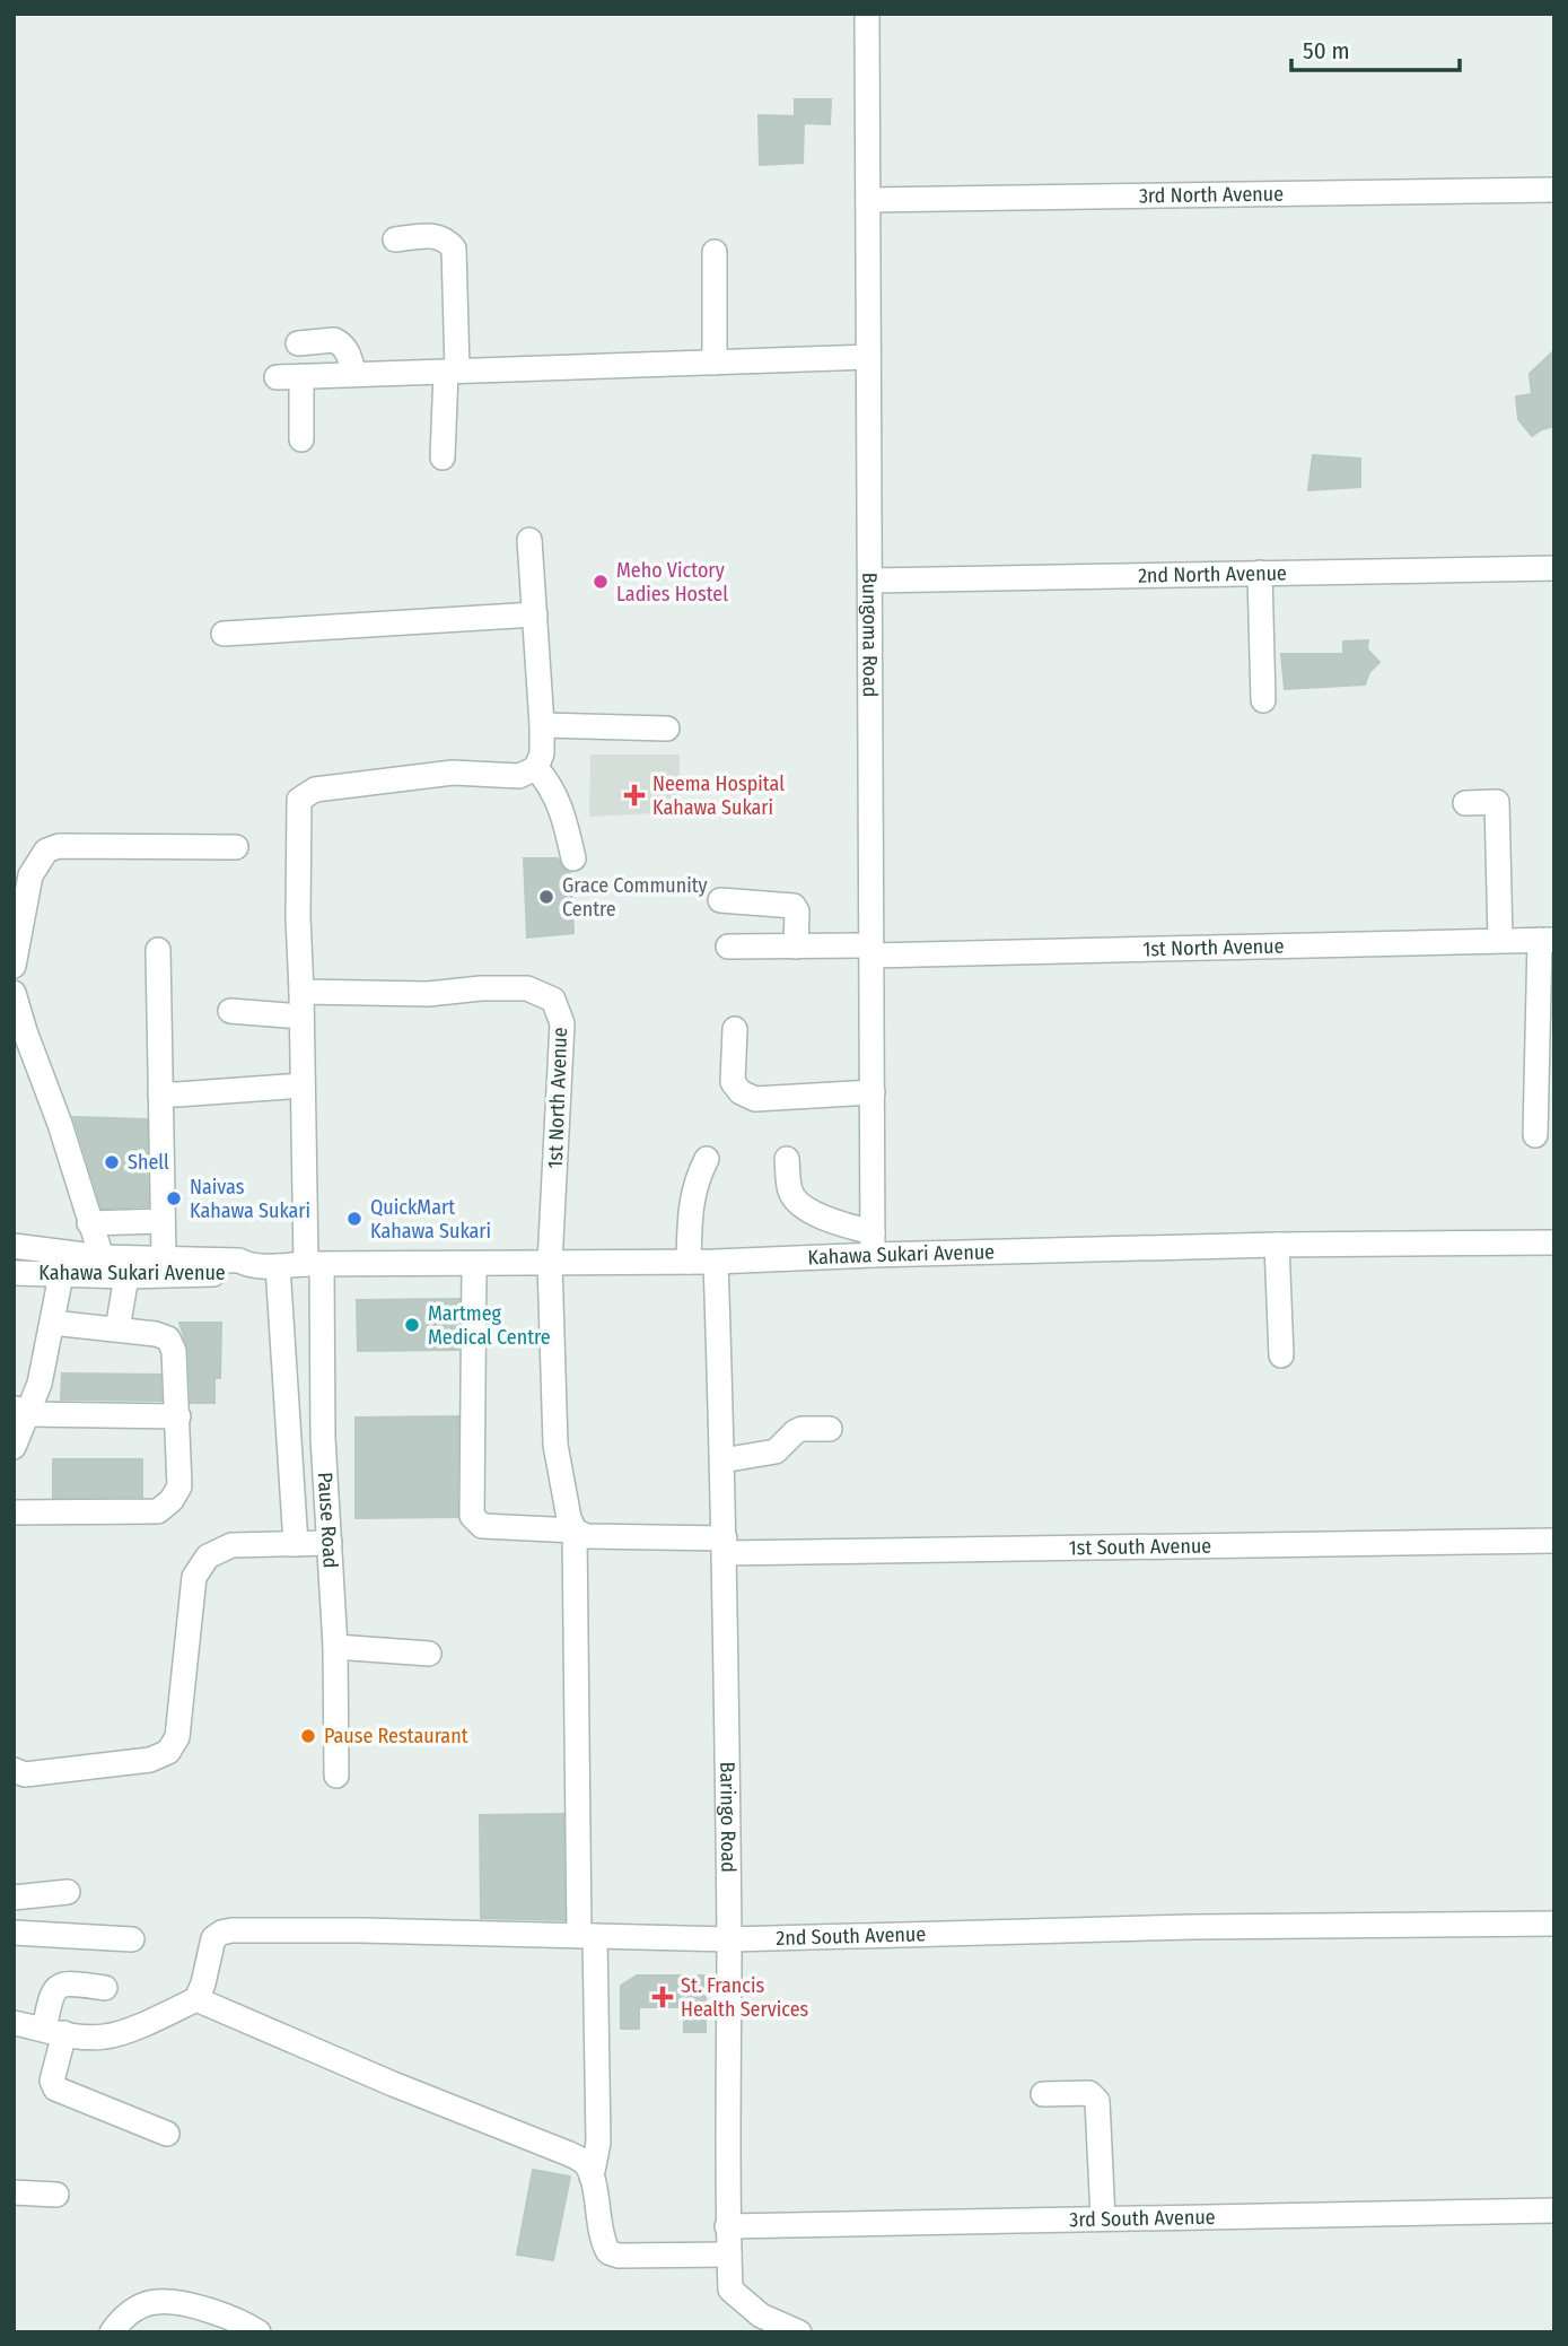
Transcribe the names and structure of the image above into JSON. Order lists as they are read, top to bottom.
{
  "streets": {
    "street": [
      "3rd North Avenue",
      "2nd North Avenue",
      "Bungoma Road",
      "1st North Avenue",
      "Kahawa Sukari Avenue",
      "Pause Road",
      "1st South Avenue",
      "Baringo Road",
      "2nd South Avenue",
      "3rd South Avenue"
    ]
  },
  "crossings": [
    ["3rd North Avenue", "Bungoma Road"],
    ["2nd North Avenue", "Bungoma Road"],
    ["Bungoma Road", "1st North Avenue"],
    ["Bungoma Road", "Kahawa Sukari Avenue"],
    ["1st North Avenue", "Kahawa Sukari Avenue"],
    ["1st North Avenue", "Pause Road"],
    ["1st North Avenue", "1st South Avenue"],
    ["1st North Avenue", "Baringo Road"],
    ["1st North Avenue", "2nd South Avenue"],
    ["Kahawa Sukari Avenue", "Pause Road"],
    ["Kahawa Sukari Avenue", "1st South Avenue"],
    ["Kahawa Sukari Avenue", "Baringo Road"],
    ["1st South Avenue", "Baringo Road"],
    ["Baringo Road", "2nd South Avenue"],
    ["Baringo Road", "3rd South Avenue"]
  ],
  "places": {
    "other": [
      "Meho Victory Ladies Hostel",
      "Grace Community Centre",
      "Shell",
      "Naivas Kahawa Sukari",
      "QuickMart Kahawa Sukari",
      "Martmeg Medical Centre",
      "Pause Restaurant"
    ],
    "health": ["Neema Hospital Kahawa Sukari", "St. Francis Health Services"]
  },
  "scale_bar": "50 m"
}
